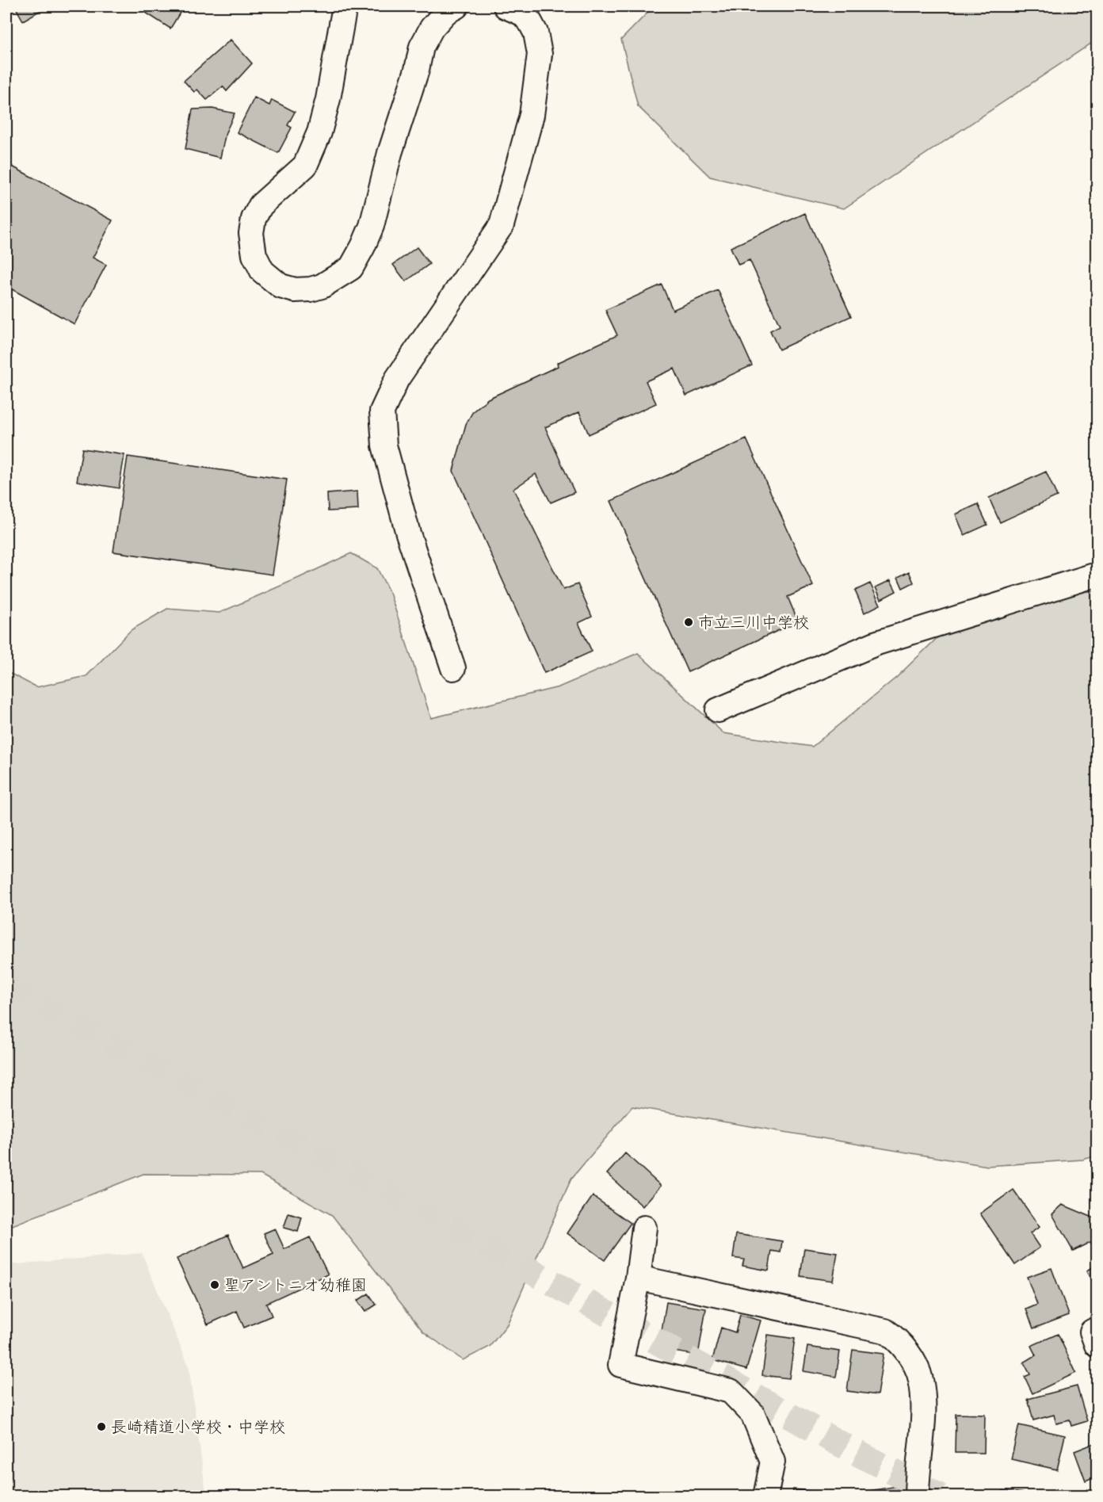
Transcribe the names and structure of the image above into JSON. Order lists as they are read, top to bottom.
{
  "places": ["市立三川中学校", "聖アントニオ幼稚園", "長崎精道小学校・中学校"]
}
